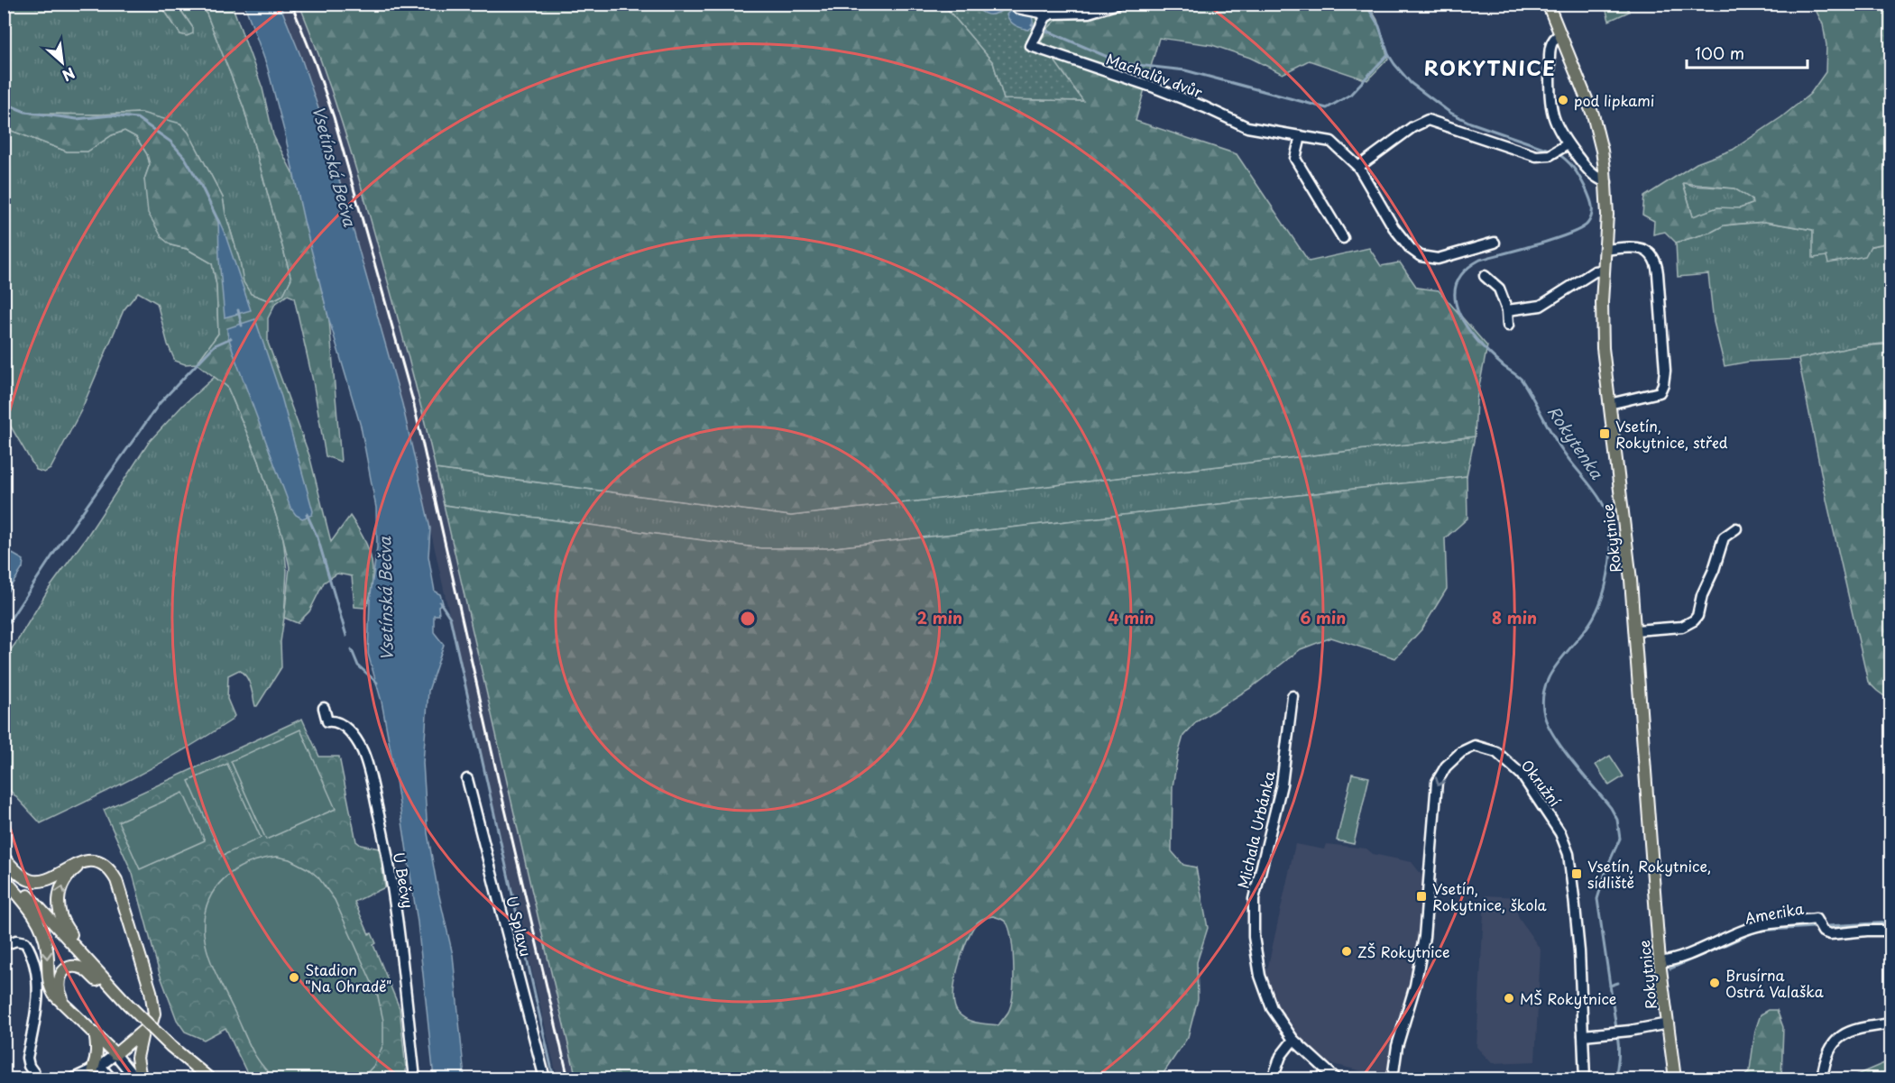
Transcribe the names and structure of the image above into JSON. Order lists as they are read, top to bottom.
{
  "streets": {
    "main road": ["Rokytnice"],
    "street": [
      "Machalův dvůr",
      "Okružní",
      "Michala Urbánka",
      "U Bečvy",
      "Amerika",
      "U Splavu"
    ]
  },
  "crossings": [
    ["Rokytnice", "Amerika"]
  ],
  "districts": ["ROKYTNICE"],
  "water": ["Vsetínská Bečva", "Rokytenka"],
  "places": {
    "other": [
      "pod lipkami",
      "ZŠ Rokytnice",
      "Stadion \"Na Ohradě\"",
      "Brusírna Ostrá Valaška",
      "MŠ Rokytnice"
    ],
    "transit": ["Vsetín, Rokytnice, střed", "Vsetín, Rokytnice, sídliště", "Vsetín, Rokytnice, škola"]
  },
  "scale_bar": "100 m",
  "north": "bottom right",
  "rings": [
    "2 min",
    "4 min",
    "6 min",
    "8 min"
  ]
}
